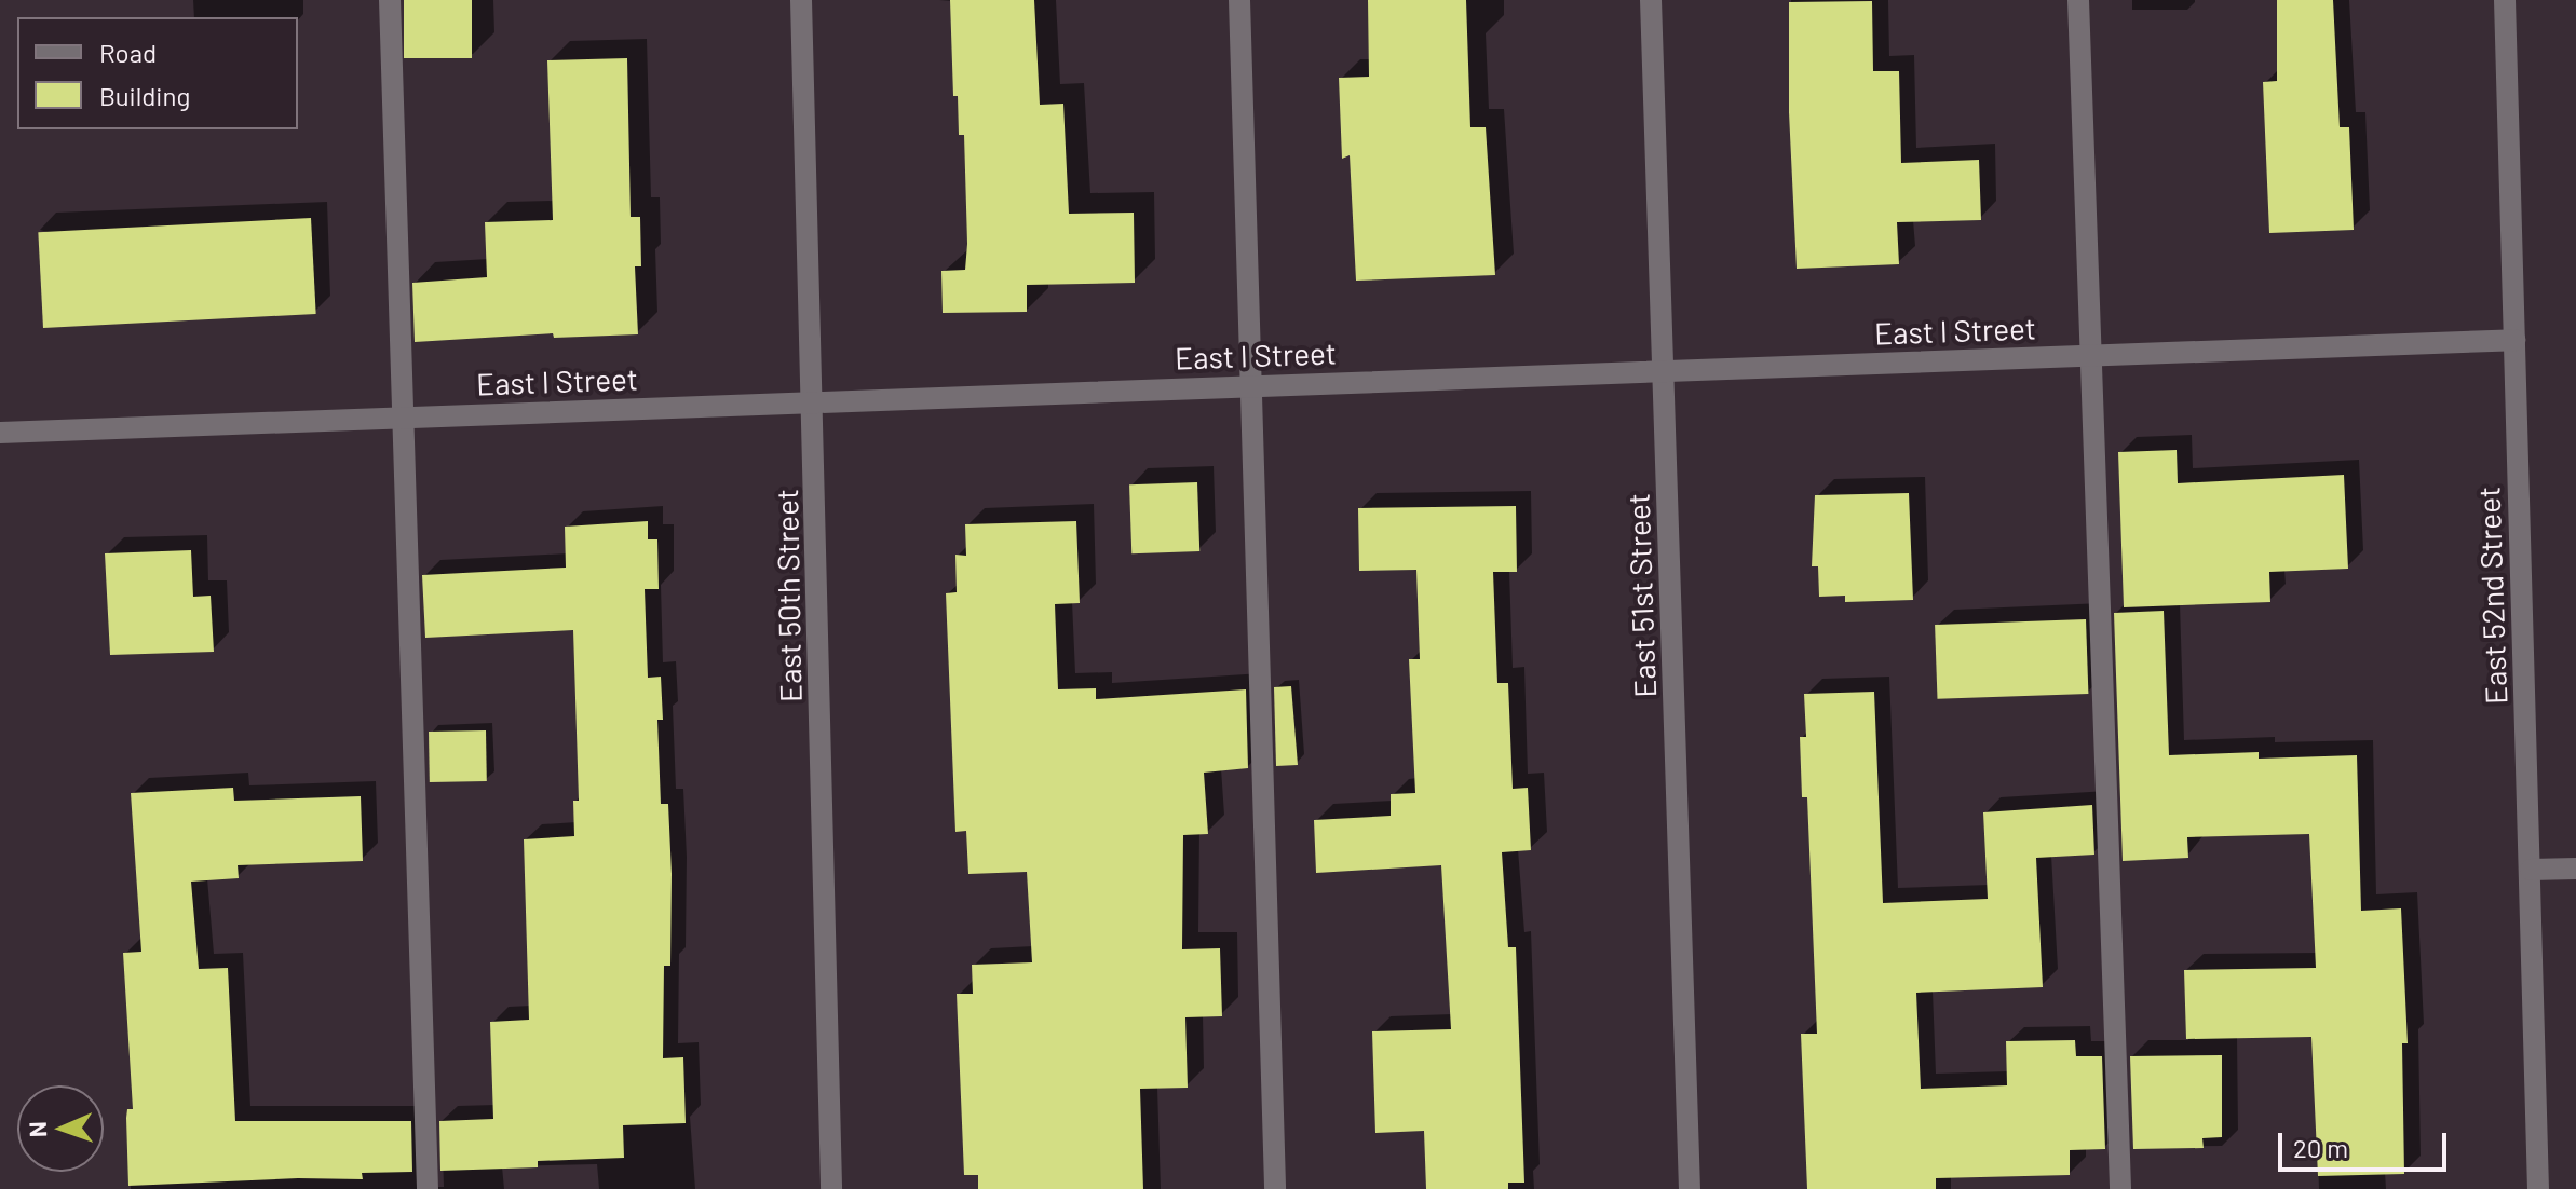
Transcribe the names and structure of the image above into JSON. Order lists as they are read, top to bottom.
{
  "streets": {
    "street": [
      "East I Street",
      "East 50th Street",
      "East 51st Street",
      "East 52nd Street"
    ]
  },
  "crossings": [
    ["East I Street", "East 50th Street"],
    ["East I Street", "East 51st Street"],
    ["East I Street", "East 52nd Street"]
  ],
  "legend": ["Road", "Building"],
  "scale_bar": "20 m",
  "north": "left"
}
